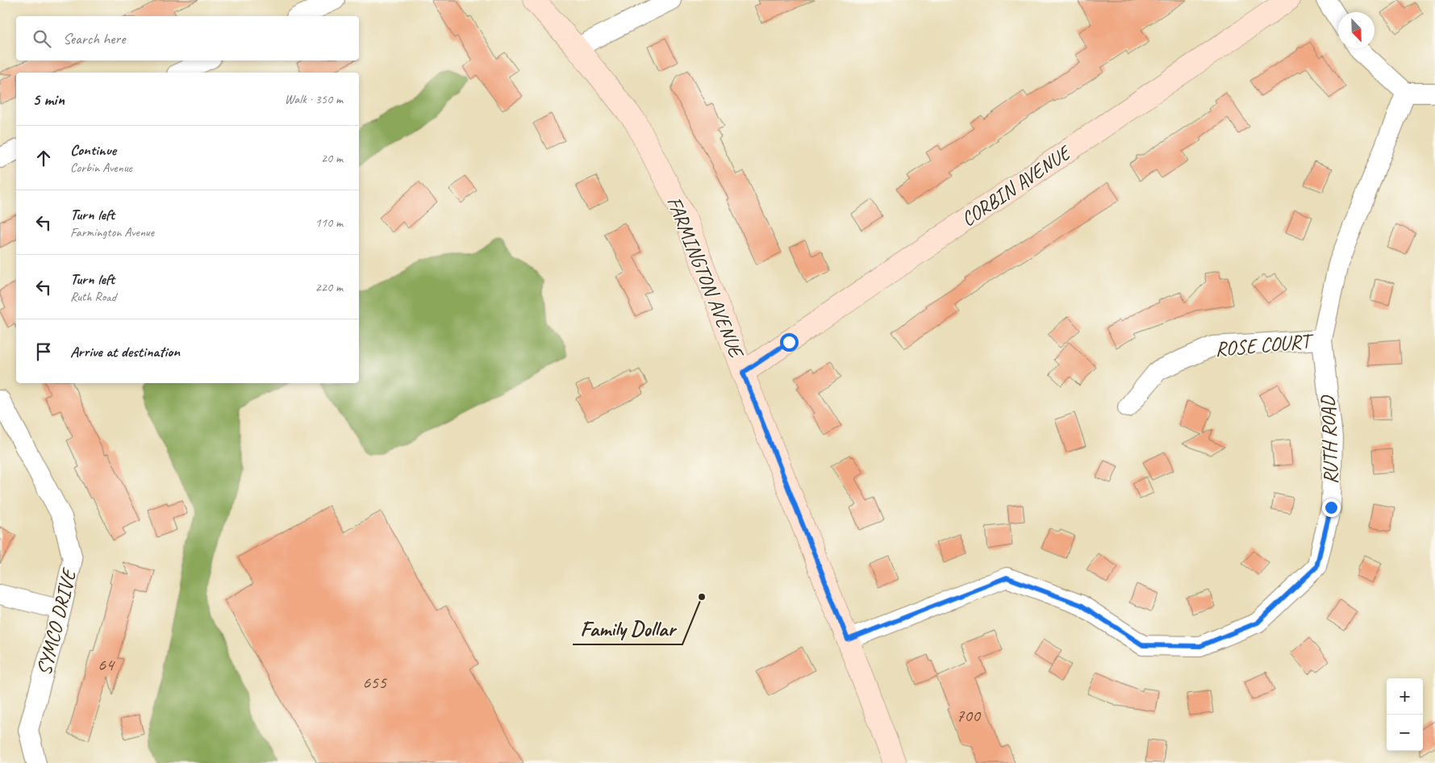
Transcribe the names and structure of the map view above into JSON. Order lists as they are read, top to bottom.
{
  "streets": {
    "main road": ["CORBIN AVENUE", "FARMINGTON AVENUE"],
    "street": ["ROSE COURT", "RUTH ROAD", "SYMCO DRIVE"]
  },
  "crossings": [
    ["CORBIN AVENUE", "FARMINGTON AVENUE"],
    ["FARMINGTON AVENUE", "RUTH ROAD"],
    ["ROSE COURT", "RUTH ROAD"]
  ],
  "places": ["Family Dollar"],
  "house_numbers": ["64", "655", "700"],
  "north": "bottom right",
  "page": {
    "search": "Search here",
    "heading": ["5 min", "Walk · 350 m"],
    "list": [
      ["Continue", "Corbin Avenue", "20 m"],
      ["Turn left", "Farmington Avenue", "110 m"],
      ["Turn left", "Ruth Road", "220 m"],
      "Arrive at destination"
    ],
    "map_buttons": ["+", "−"]
  }
}
